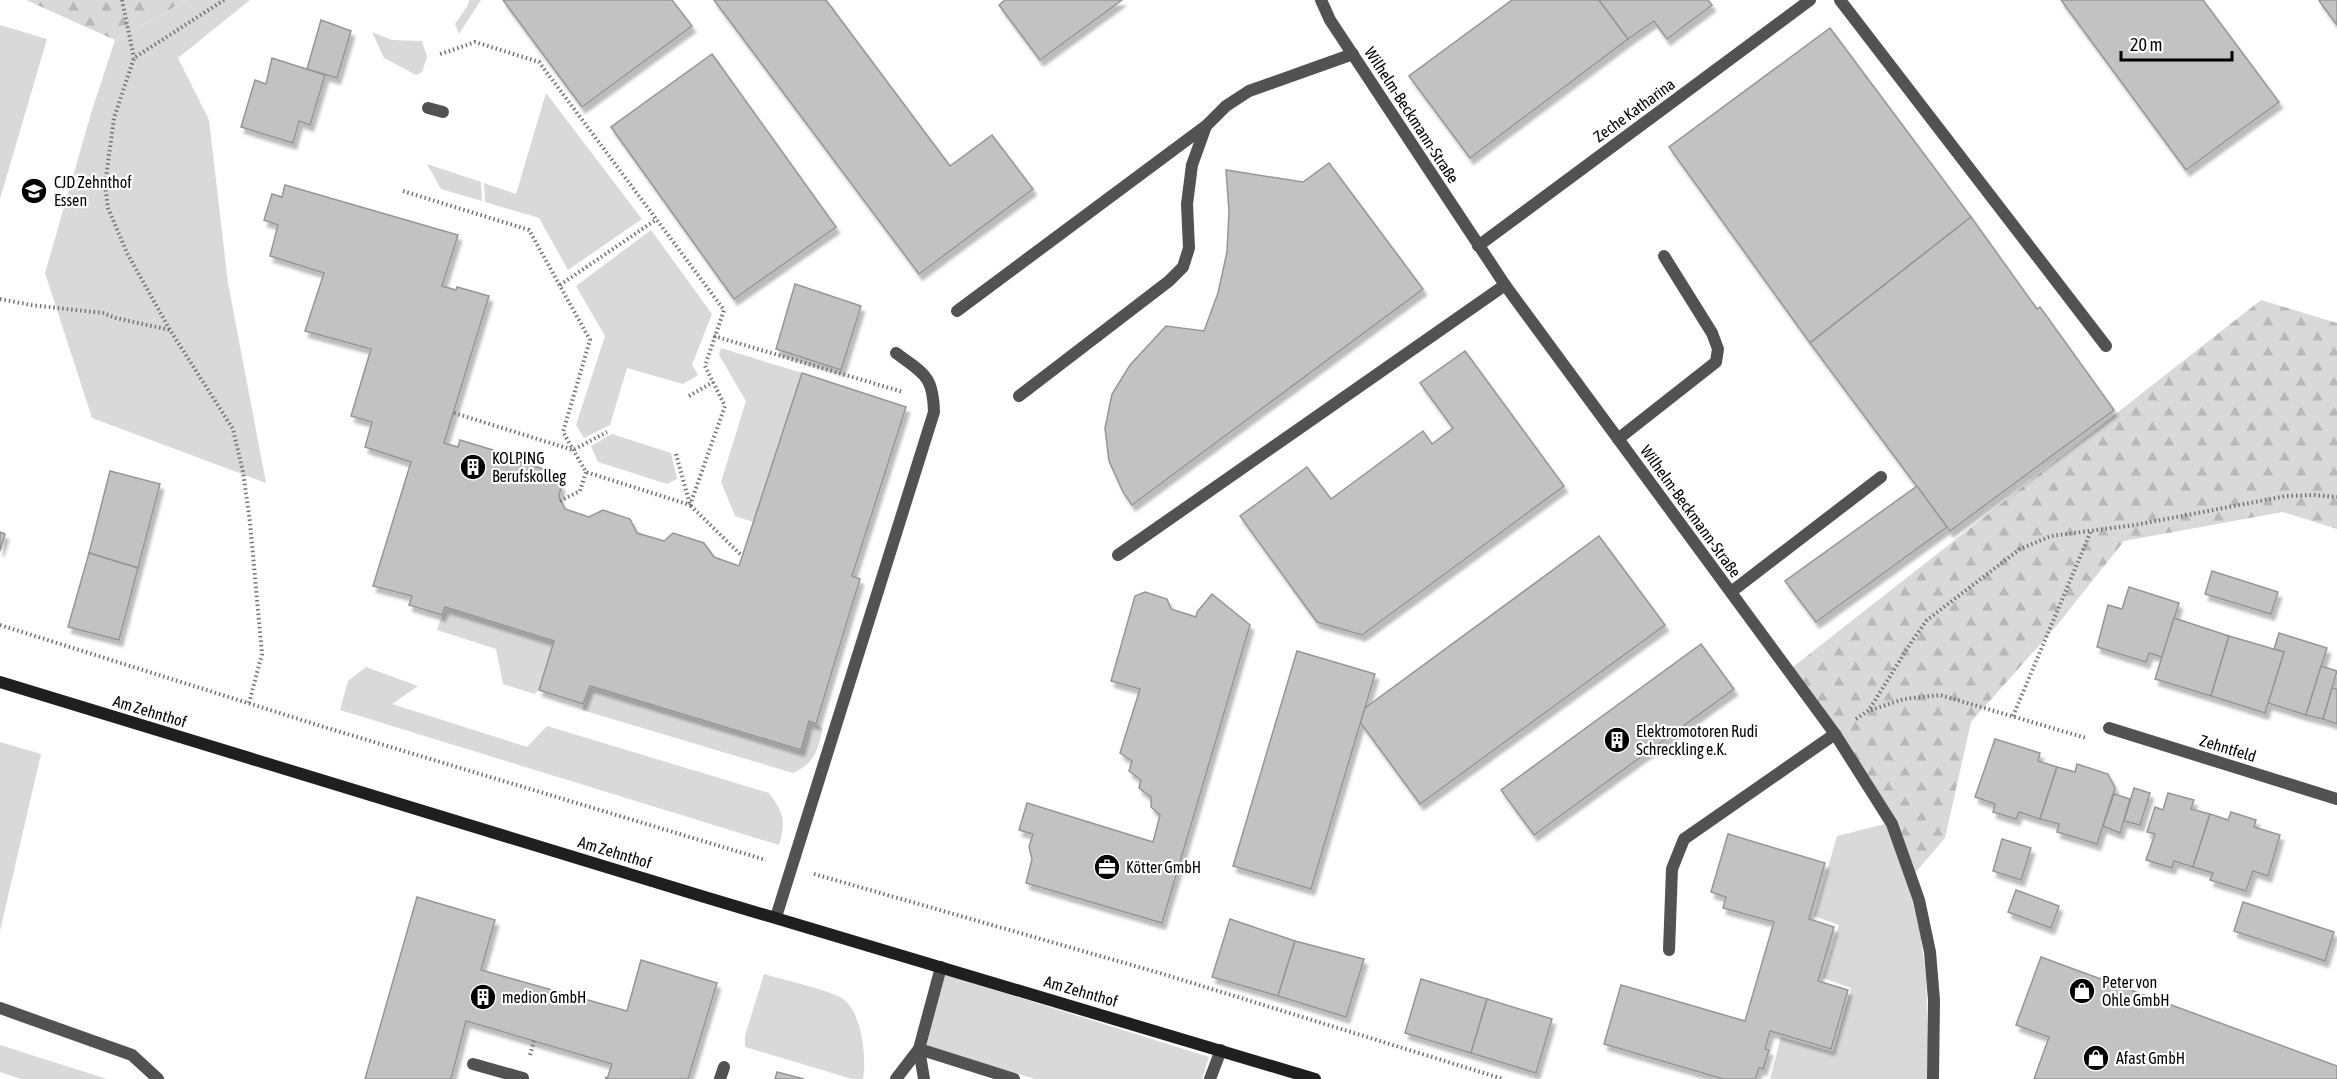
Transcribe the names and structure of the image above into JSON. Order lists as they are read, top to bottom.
{
  "streets": {
    "main road": ["Am Zehnthof"],
    "street": ["Zeche Katharina", "Wilhelm-Beckmann-Straße", "Zehntfeld"]
  },
  "crossings": [
    ["Zeche Katharina", "Wilhelm-Beckmann-Straße"]
  ],
  "places": {
    "school or university": ["CJD Zehnthof Essen"],
    "building": ["KOLPING Berufskolleg", "Elektromotoren Rudi Schreckling e.K.", "medion GmbH"],
    "office": ["Kötter GmbH"],
    "shop": ["Peter von Ohle GmbH", "Afast GmbH"]
  },
  "scale_bar": "20 m"
}
